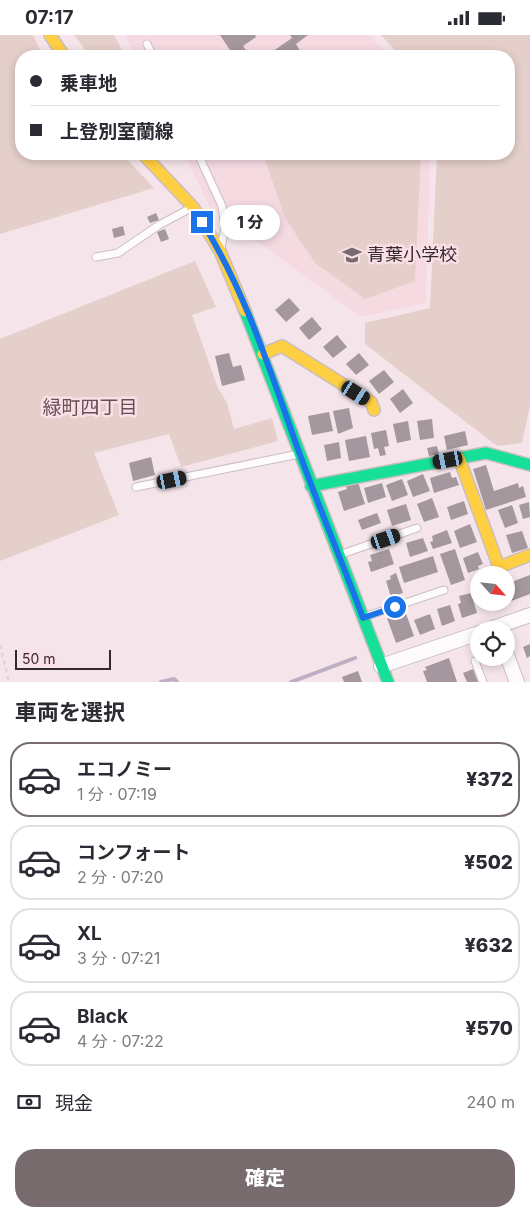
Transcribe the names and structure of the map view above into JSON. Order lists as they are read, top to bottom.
{
  "districts": ["緑町四丁目"],
  "places": {
    "school or university": ["青葉小学校"]
  },
  "scale_bar": "50 m",
  "north": "bottom right",
  "page": {
    "status": "07:17",
    "banner": ["乗車地", "上登別室蘭線"],
    "bubble": "1 分",
    "scale": "50 m",
    "heading": "車両を選択",
    "list": [
      {
        "name": "エコノミー",
        "note": "1 分 · 07:19",
        "value": "¥372"
      },
      {
        "name": "コンフォート",
        "note": "2 分 · 07:20",
        "value": "¥502"
      },
      {
        "name": "XL",
        "note": "3 分 · 07:21",
        "value": "¥632"
      },
      {
        "name": "Black",
        "note": "4 分 · 07:22",
        "value": "¥570"
      }
    ],
    "pay": ["現金", "240 m"],
    "buttons": "確定"
  }
}
